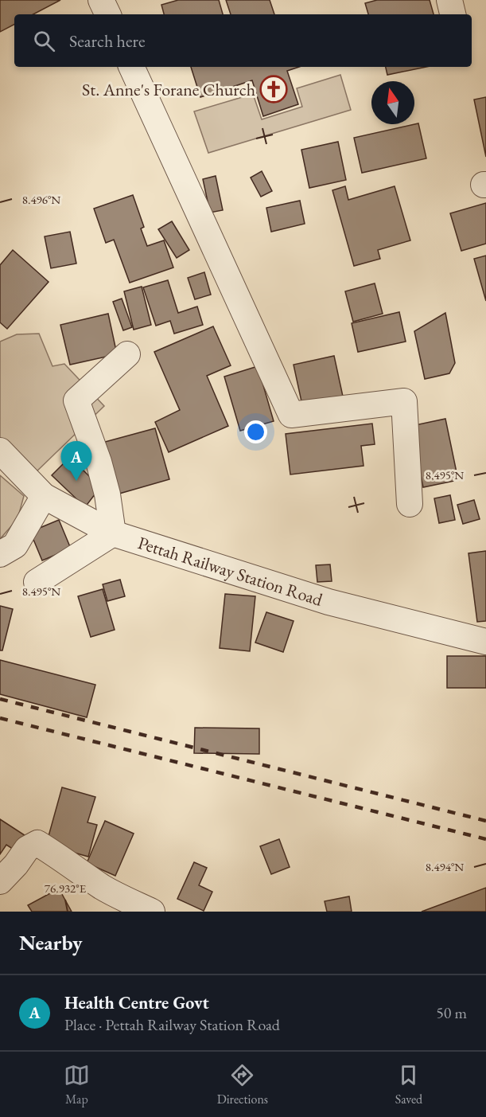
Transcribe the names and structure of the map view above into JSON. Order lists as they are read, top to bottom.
{
  "streets": {
    "street": ["Pettah Railway Station Road"]
  },
  "places": {
    "church": ["St. Anne's Forane Church"]
  },
  "north": "top",
  "page": {
    "search": "Search here",
    "pins": "A",
    "heading": "Nearby",
    "list": [
      {
        "mark": "A",
        "name": "Health Centre Govt",
        "note": "Place · Pettah Railway Station Road",
        "value": "50 m"
      }
    ],
    "nav": ["Map", "Directions", "Saved"]
  },
  "coordinates": [
    "8.496°N",
    "8.495°N",
    "8.494°N",
    "76.932°E"
  ]
}
